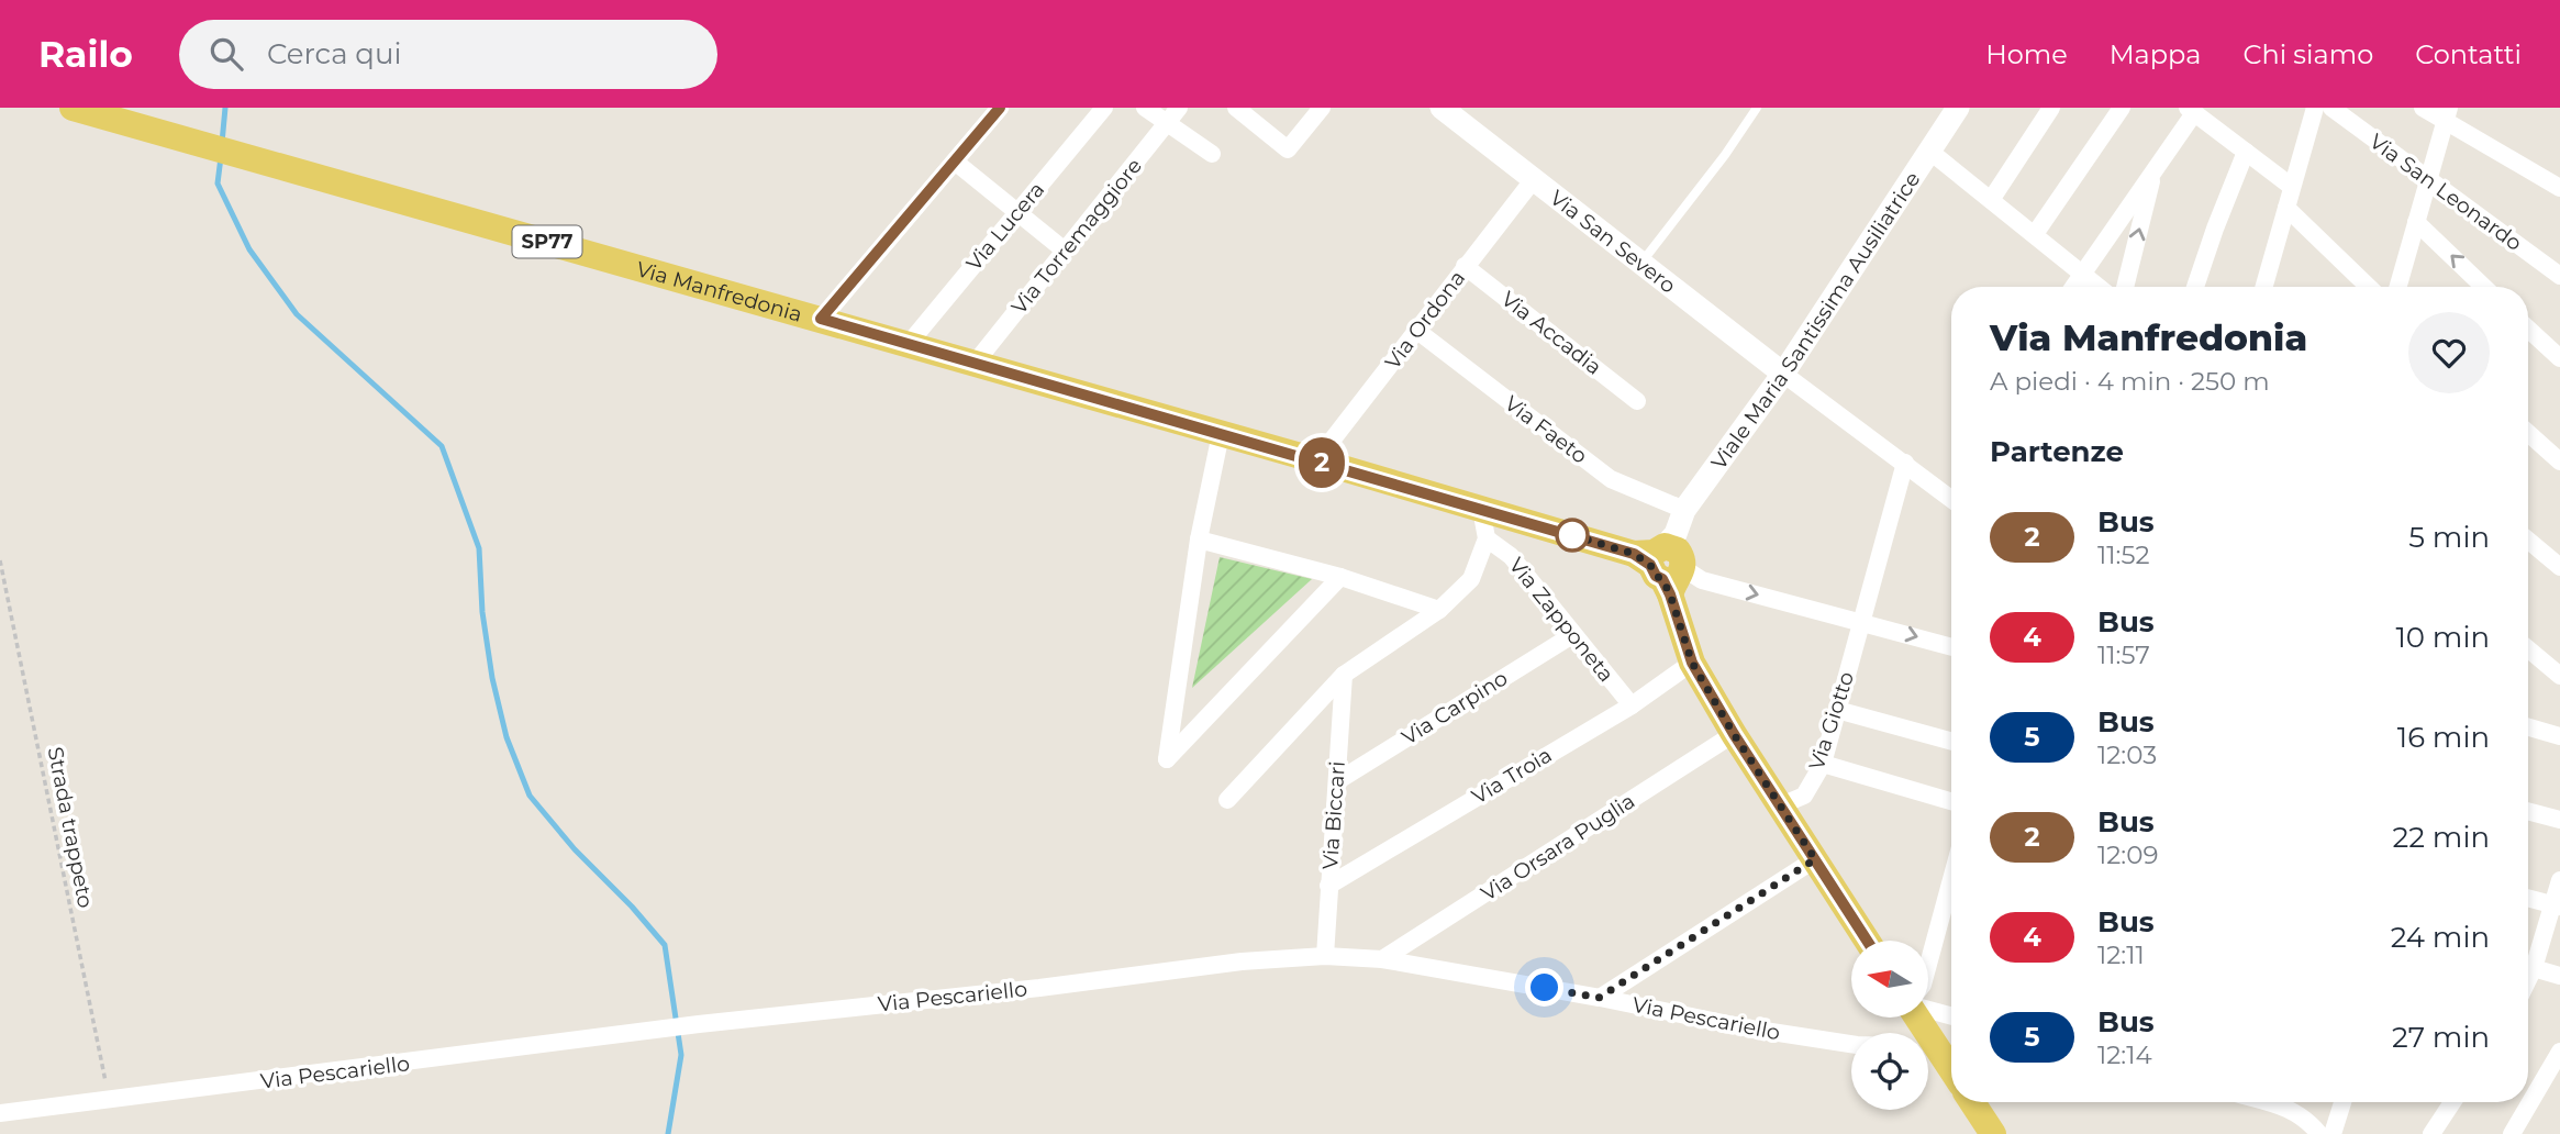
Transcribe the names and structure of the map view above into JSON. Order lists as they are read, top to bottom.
{
  "streets": {
    "main road": [
      "Via San Severo",
      "SP77",
      "Via Manfredonia",
      "Viale Maria Santissima Ausiliatrice"
    ],
    "street": [
      "Via San Leonardo",
      "Via Lucera",
      "Via Torremaggiore",
      "Via Ordona",
      "Via Accadia",
      "Via Faeto",
      "Via Zapponeta",
      "Via Carpino",
      "Via Giotto",
      "Via Troia",
      "Via Biccari",
      "Via Orsara Puglia",
      "Via Pescariello"
    ],
    "path": ["Strada trappeto"]
  },
  "crossings": [
    ["Via Lucera", "Via Manfredonia"],
    ["Via Torremaggiore", "Via Manfredonia"],
    ["Via San Severo", "Via Ordona"],
    ["Via San Severo", "Viale Maria Santissima Ausiliatrice"],
    ["Via Manfredonia", "Via Ordona"],
    ["Via Manfredonia", "Viale Maria Santissima Ausiliatrice"],
    ["Via Ordona", "Via Accadia"],
    ["Via Ordona", "Via Faeto"],
    ["Viale Maria Santissima Ausiliatrice", "Via Faeto"],
    ["Via Zapponeta", "Via Carpino"],
    ["Via Zapponeta", "Via Troia"],
    ["Via Carpino", "Via Biccari"],
    ["Via Troia", "Via Biccari"],
    ["Via Biccari", "Via Pescariello"],
    ["Strada trappeto", "Via Pescariello"],
    ["Via Orsara Puglia", "Via Pescariello"]
  ],
  "lines": ["bus line 2"],
  "north": "left",
  "page": {
    "header": "Railo",
    "search": "Cerca qui",
    "nav": [
      "Home",
      "Mappa",
      "Chi siamo",
      "Contatti"
    ],
    "on_map": "2",
    "heading": [
      ["Via Manfredonia", "A piedi · 4 min · 250 m"],
      "Partenze"
    ],
    "list": [
      {
        "mark": "2",
        "name": "Bus",
        "note": "11:52",
        "value": "5 min"
      },
      {
        "mark": "4",
        "name": "Bus",
        "note": "11:57",
        "value": "10 min"
      },
      {
        "mark": "5",
        "name": "Bus",
        "note": "12:03",
        "value": "16 min"
      },
      {
        "mark": "2",
        "name": "Bus",
        "note": "12:09",
        "value": "22 min"
      },
      {
        "mark": "4",
        "name": "Bus",
        "note": "12:11",
        "value": "24 min"
      },
      {
        "mark": "5",
        "name": "Bus",
        "note": "12:14",
        "value": "27 min"
      }
    ]
  }
}
